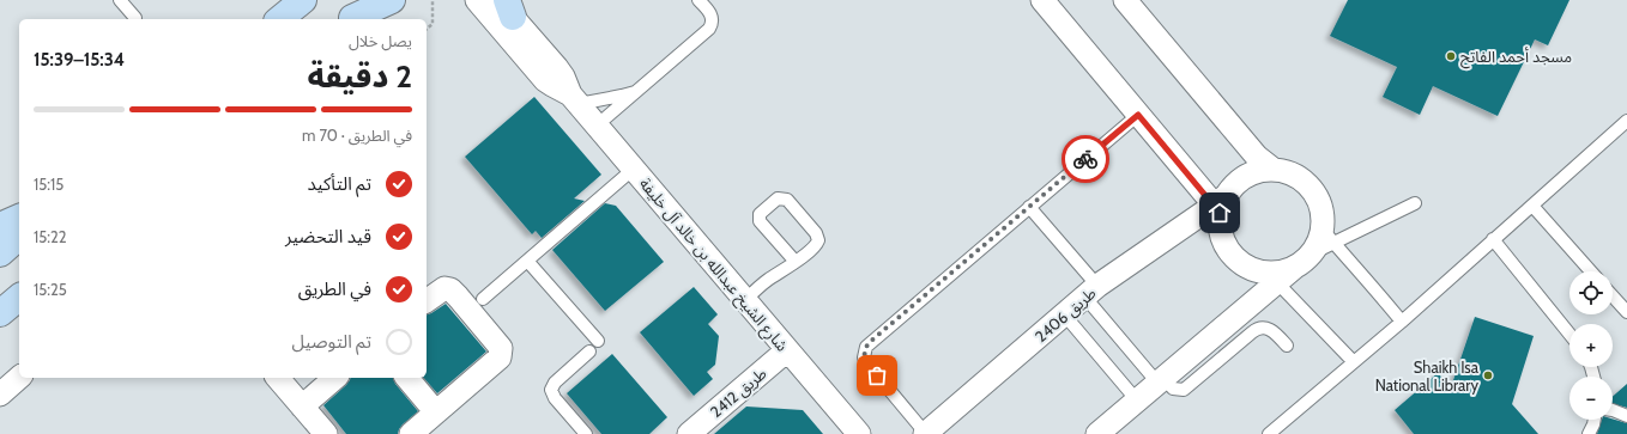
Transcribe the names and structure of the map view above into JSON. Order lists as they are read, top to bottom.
{
  "streets": {
    "street": ["شارع الشيخ عبدالله بن خالد آل خليفة", "طريق 2406", "طريق 2412"]
  },
  "crossings": [
    ["شارع الشيخ عبدالله بن خالد آل خليفة", "طريق 2412"]
  ],
  "places": ["مسجد أحمد الفاتح", "Shaikh Isa National Library"],
  "page": {
    "heading": ["2 دقيقة", "يصل خلال", "15:34–15:39"],
    "bar": "في الطريق · 70 m",
    "list": [
      ["تم التأكيد", "15:15"],
      ["قيد التحضير", "15:22"],
      ["في الطريق", "15:25"],
      "تم التوصيل"
    ],
    "map_buttons": ["+", "−"]
  }
}
